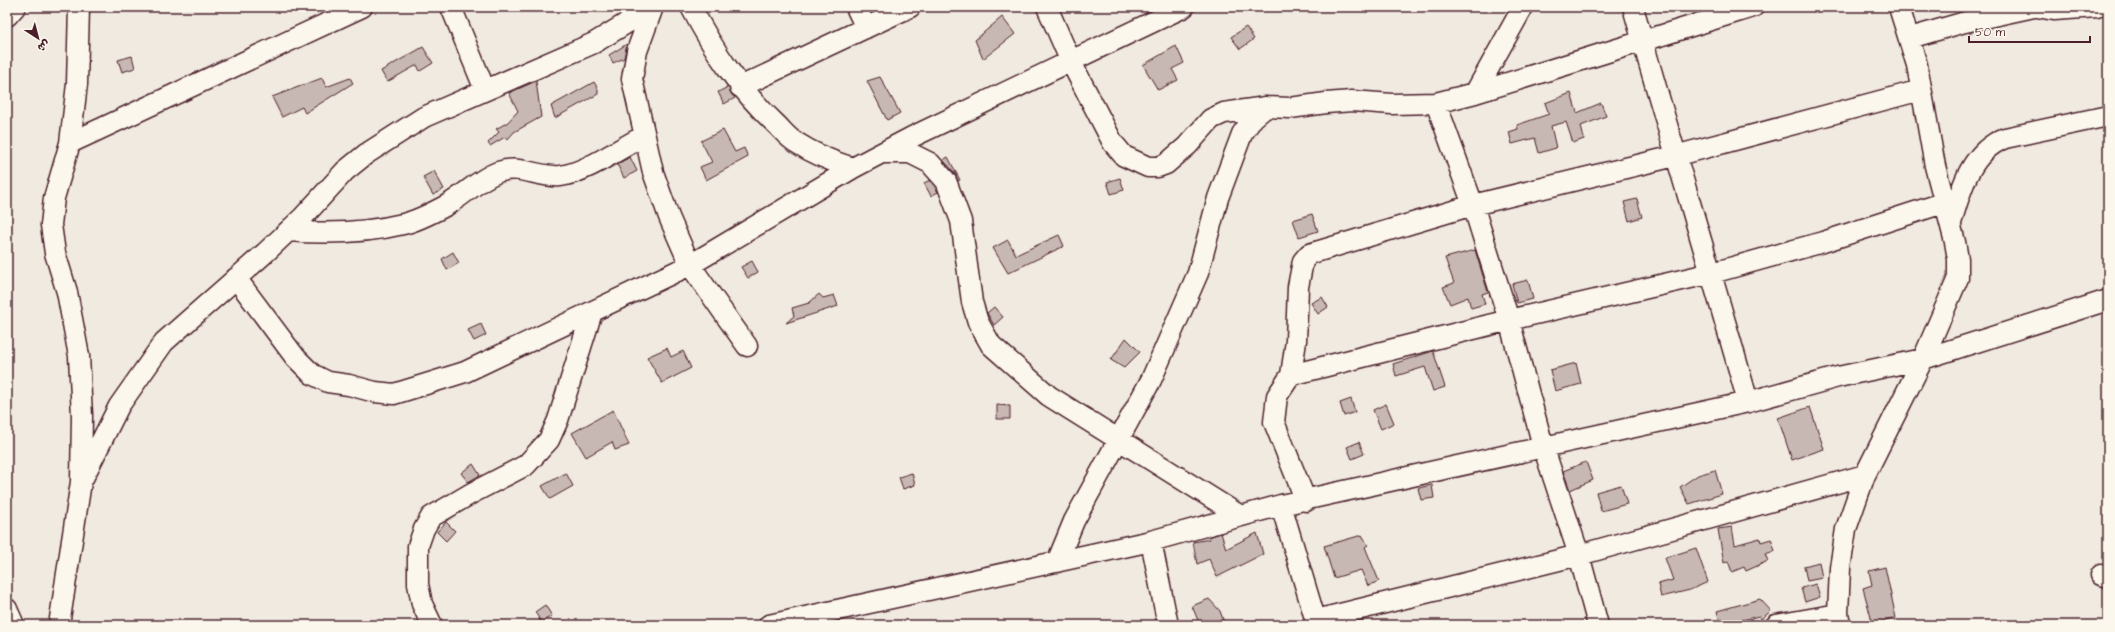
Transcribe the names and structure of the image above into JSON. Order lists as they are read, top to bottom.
{
  "scale_bar": "50 m",
  "north": "bottom right"
}
